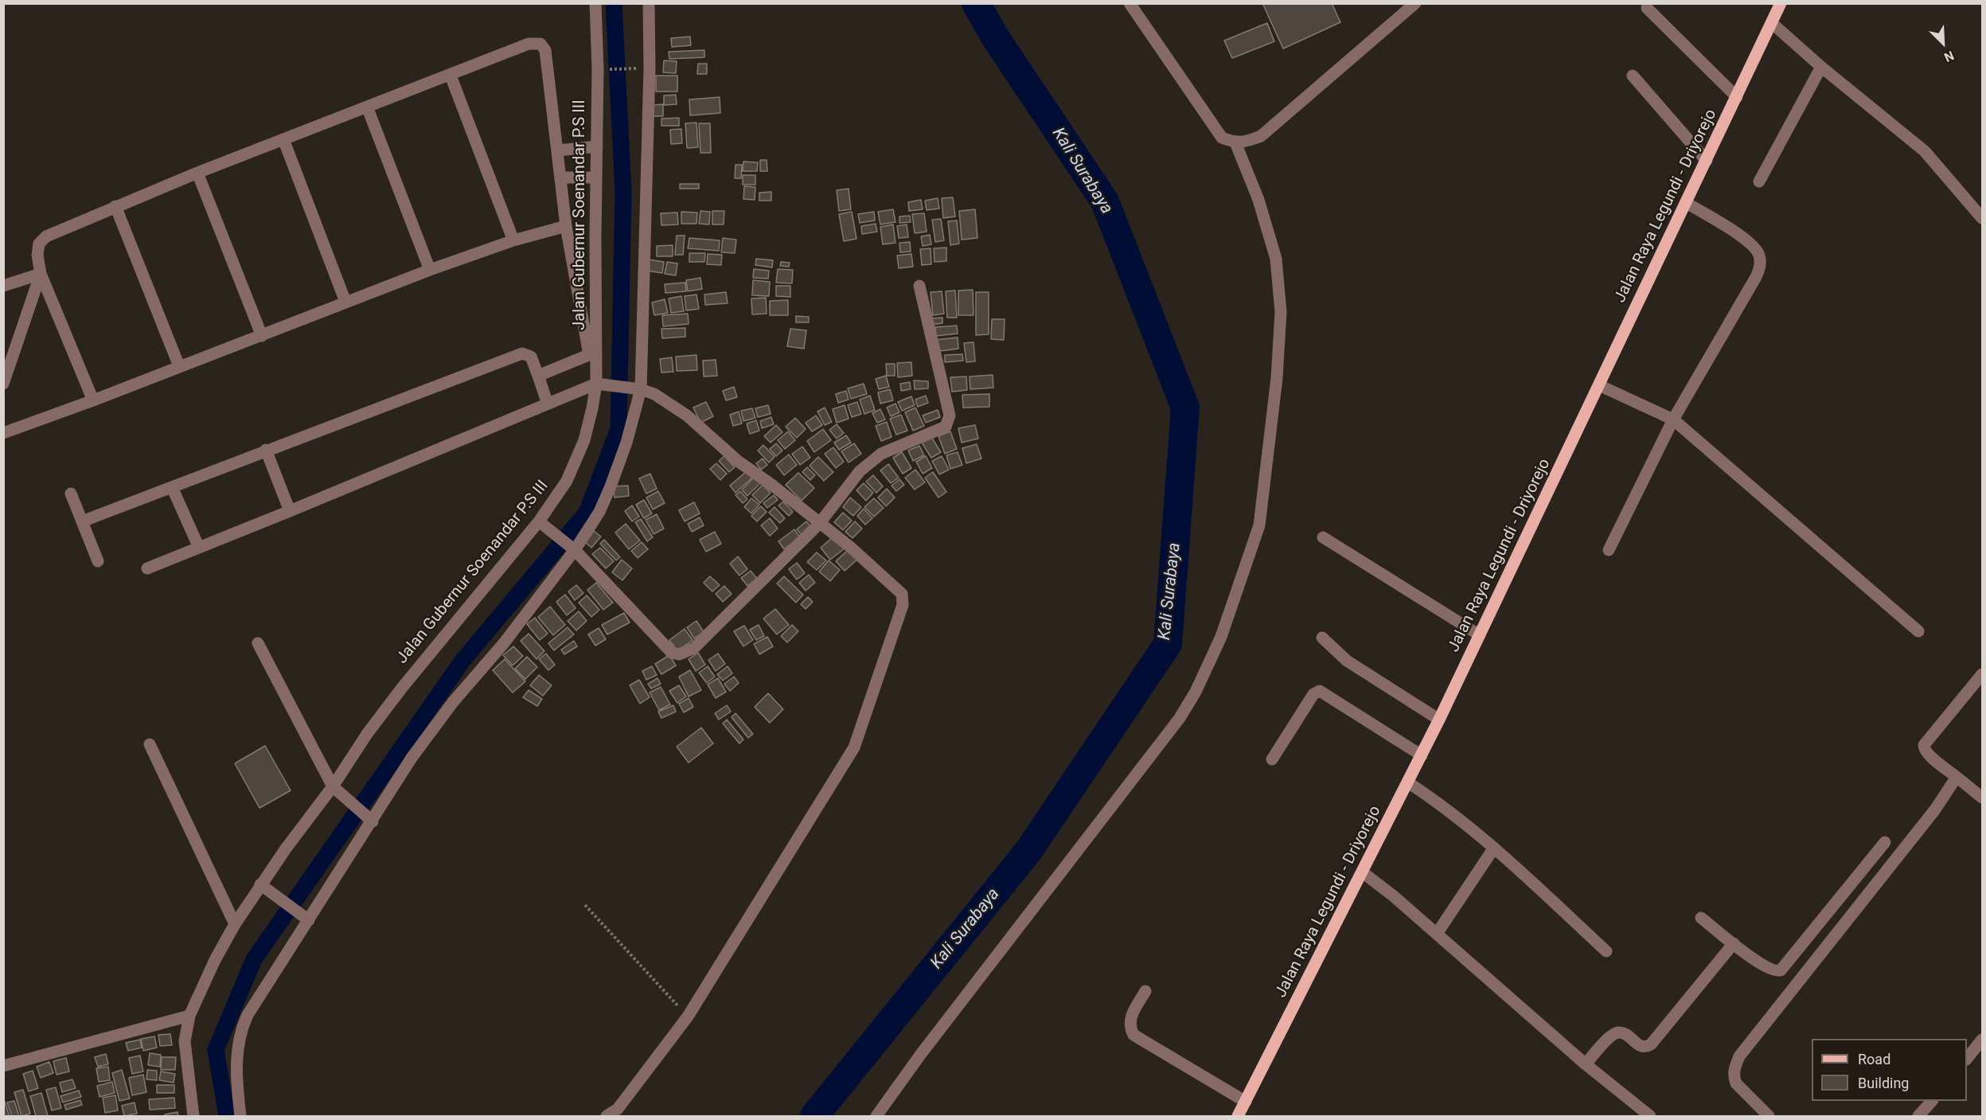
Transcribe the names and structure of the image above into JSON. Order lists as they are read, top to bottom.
{
  "streets": {
    "main road": ["Jalan Raya Legundi - Driyorejo"],
    "street": ["Jalan Gubernur Soenandar P.S III"]
  },
  "water": ["Kali Surabaya"],
  "legend": ["Road", "Building"],
  "north": "bottom right"
}
